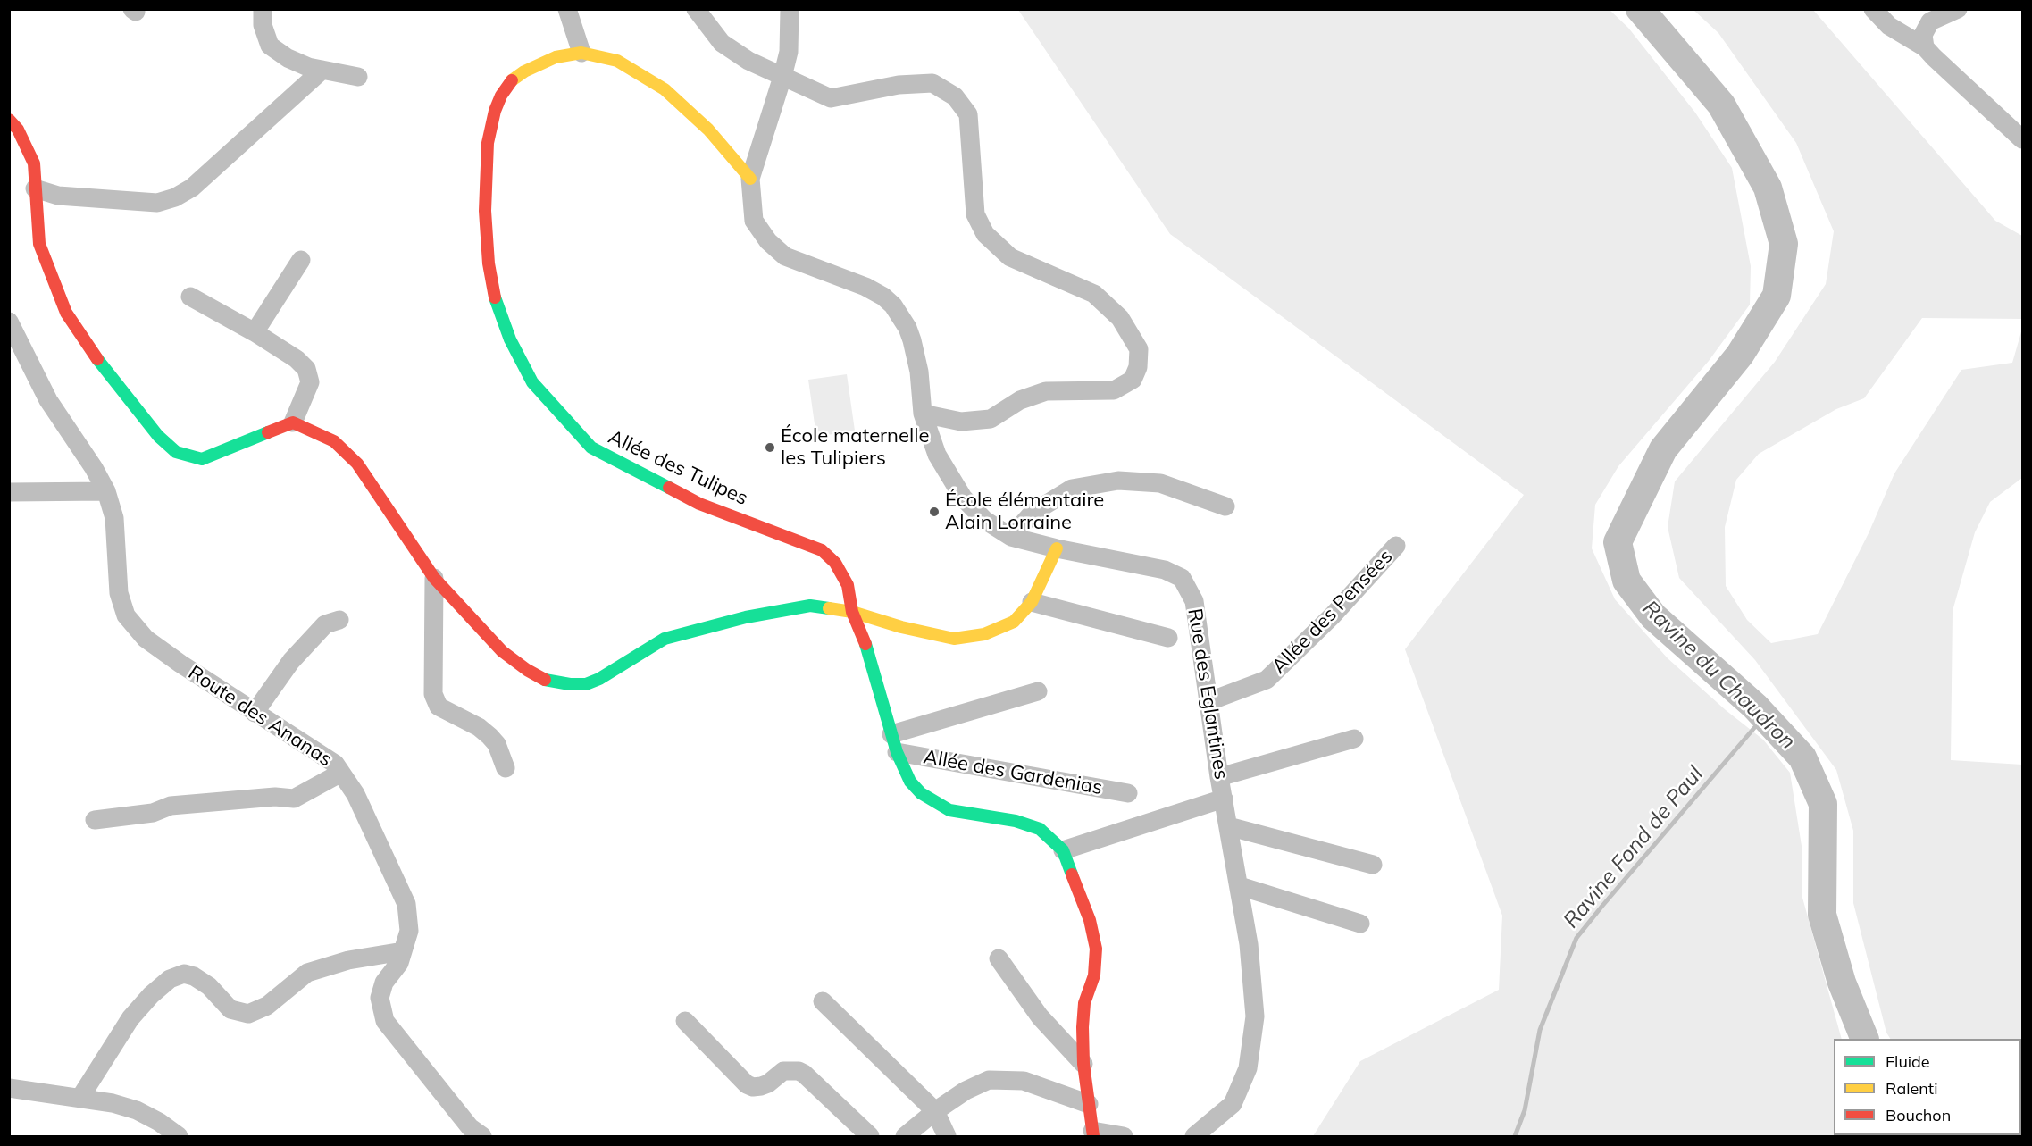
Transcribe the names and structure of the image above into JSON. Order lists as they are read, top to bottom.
{
  "streets": {
    "street": [
      "Allée des Tulipes",
      "Allée des Pensées",
      "Rue des Eglantines",
      "Route des Ananas",
      "Allée des Gardenias"
    ]
  },
  "crossings": [
    ["Allée des Tulipes", "Rue des Eglantines"],
    ["Allée des Tulipes", "Allée des Gardenias"],
    ["Allée des Pensées", "Rue des Eglantines"]
  ],
  "water": ["Ravine du Chaudron", "Ravine Fond de Paul"],
  "places": ["École maternelle les Tulipiers", "École élémentaire Alain Lorraine"],
  "legend": ["Fluide", "Ralenti", "Bouchon"]
}
